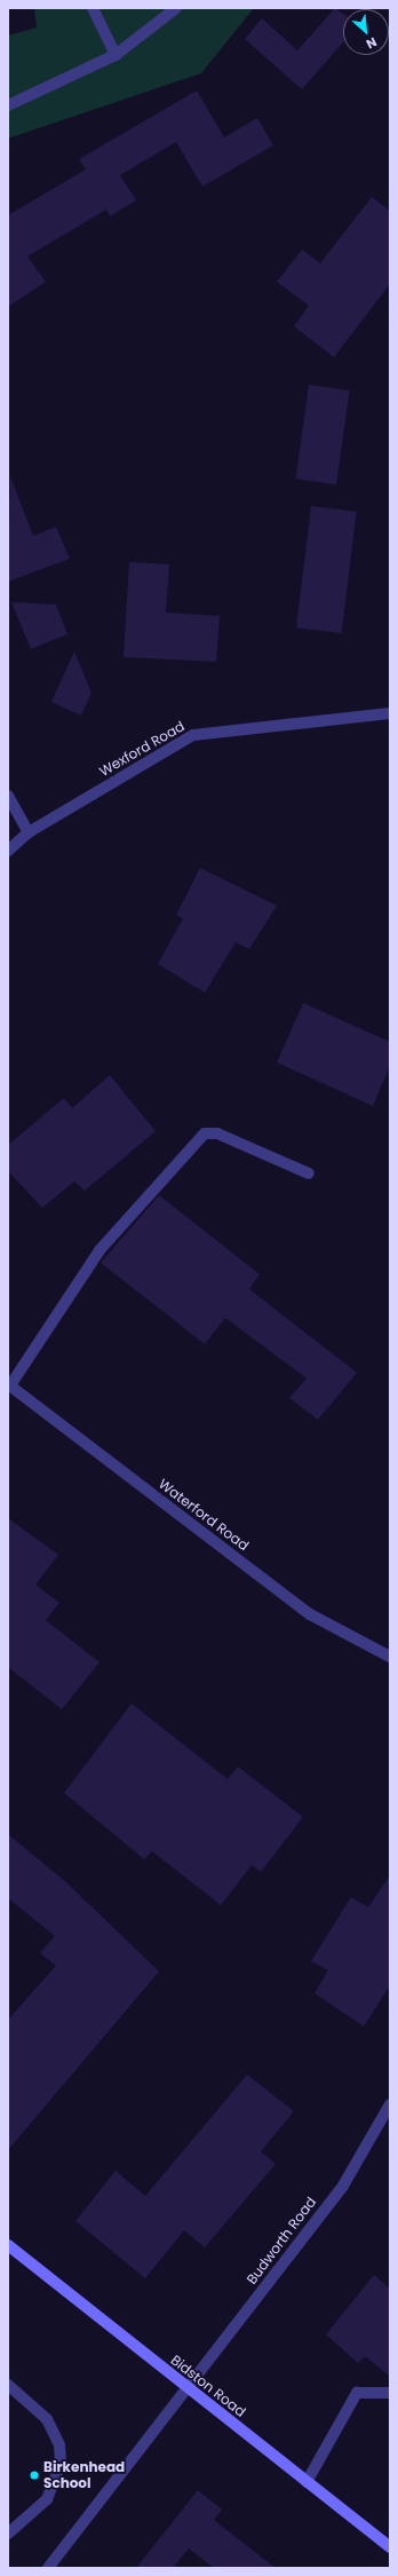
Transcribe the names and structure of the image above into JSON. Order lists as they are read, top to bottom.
{
  "streets": {
    "main road": ["Bidston Road"],
    "street": ["Wexford Road", "Waterford Road", "Budworth Road"]
  },
  "crossings": [
    ["Budworth Road", "Bidston Road"]
  ],
  "places": ["Birkenhead School"],
  "north": "bottom right"
}
